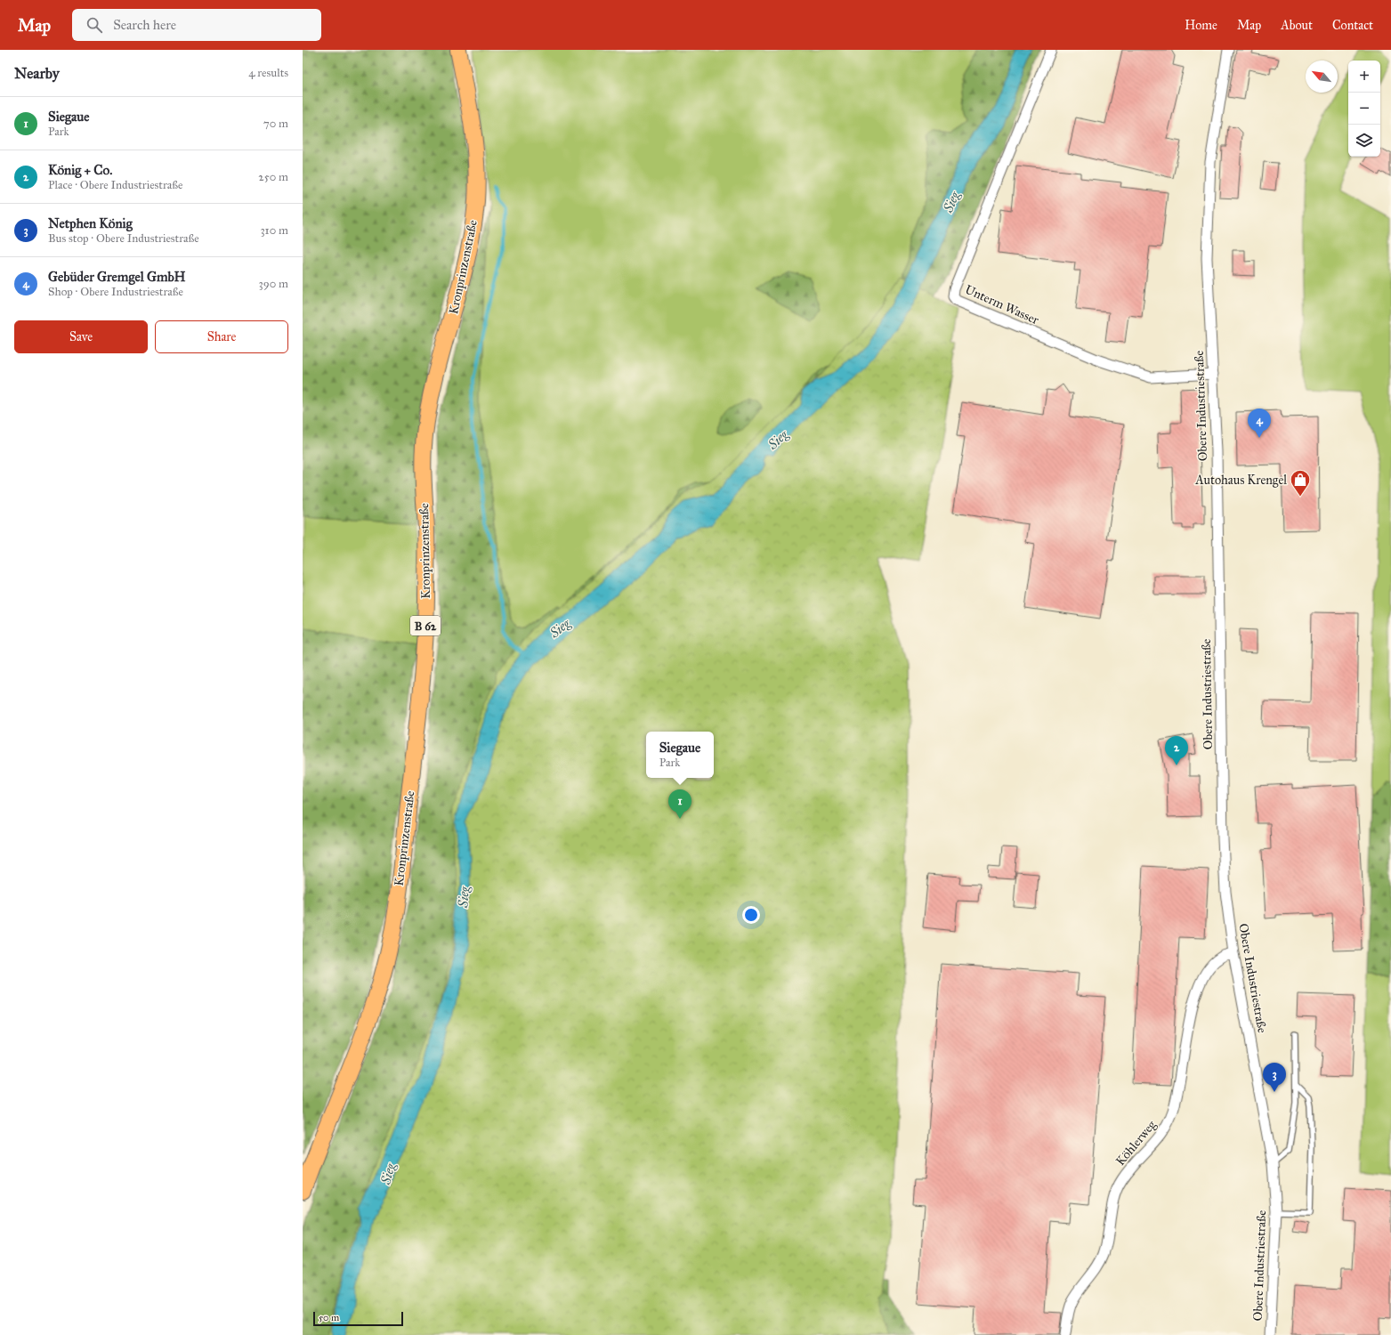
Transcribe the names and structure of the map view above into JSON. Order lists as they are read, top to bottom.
{
  "streets": {
    "main road": ["Kronprinzenstraße", "B 62"],
    "street": ["Unterm Wasser", "Obere Industriestraße", "Köhlerweg"]
  },
  "crossings": [
    ["Unterm Wasser", "Obere Industriestraße"],
    ["Obere Industriestraße", "Köhlerweg"]
  ],
  "water": ["Sieg"],
  "places": {
    "shop": ["Autohaus Krengel"]
  },
  "scale_bar": "50 m",
  "north": "top left",
  "page": {
    "header": "Map",
    "search": "Search here",
    "nav": [
      "Home",
      "Map",
      "About",
      "Contact"
    ],
    "heading": ["Nearby", "4 results"],
    "map_buttons": ["+", "−"],
    "list": [
      {
        "mark": "1",
        "name": "Siegaue",
        "note": "Park",
        "value": "70 m"
      },
      {
        "mark": "2",
        "name": "König + Co.",
        "note": "Place · Obere Industriestraße",
        "value": "250 m"
      },
      {
        "mark": "3",
        "name": "Netphen König",
        "note": "Bus stop · Obere Industriestraße",
        "value": "310 m"
      },
      {
        "mark": "4",
        "name": "Gebüder Gremgel GmbH",
        "note": "Shop · Obere Industriestraße",
        "value": "390 m"
      }
    ],
    "buttons": ["Save", "Share"],
    "pins": [
      "4",
      "2",
      "1",
      "3"
    ],
    "popup": ["Siegaue", "Park"],
    "scale": "50 m"
  }
}
